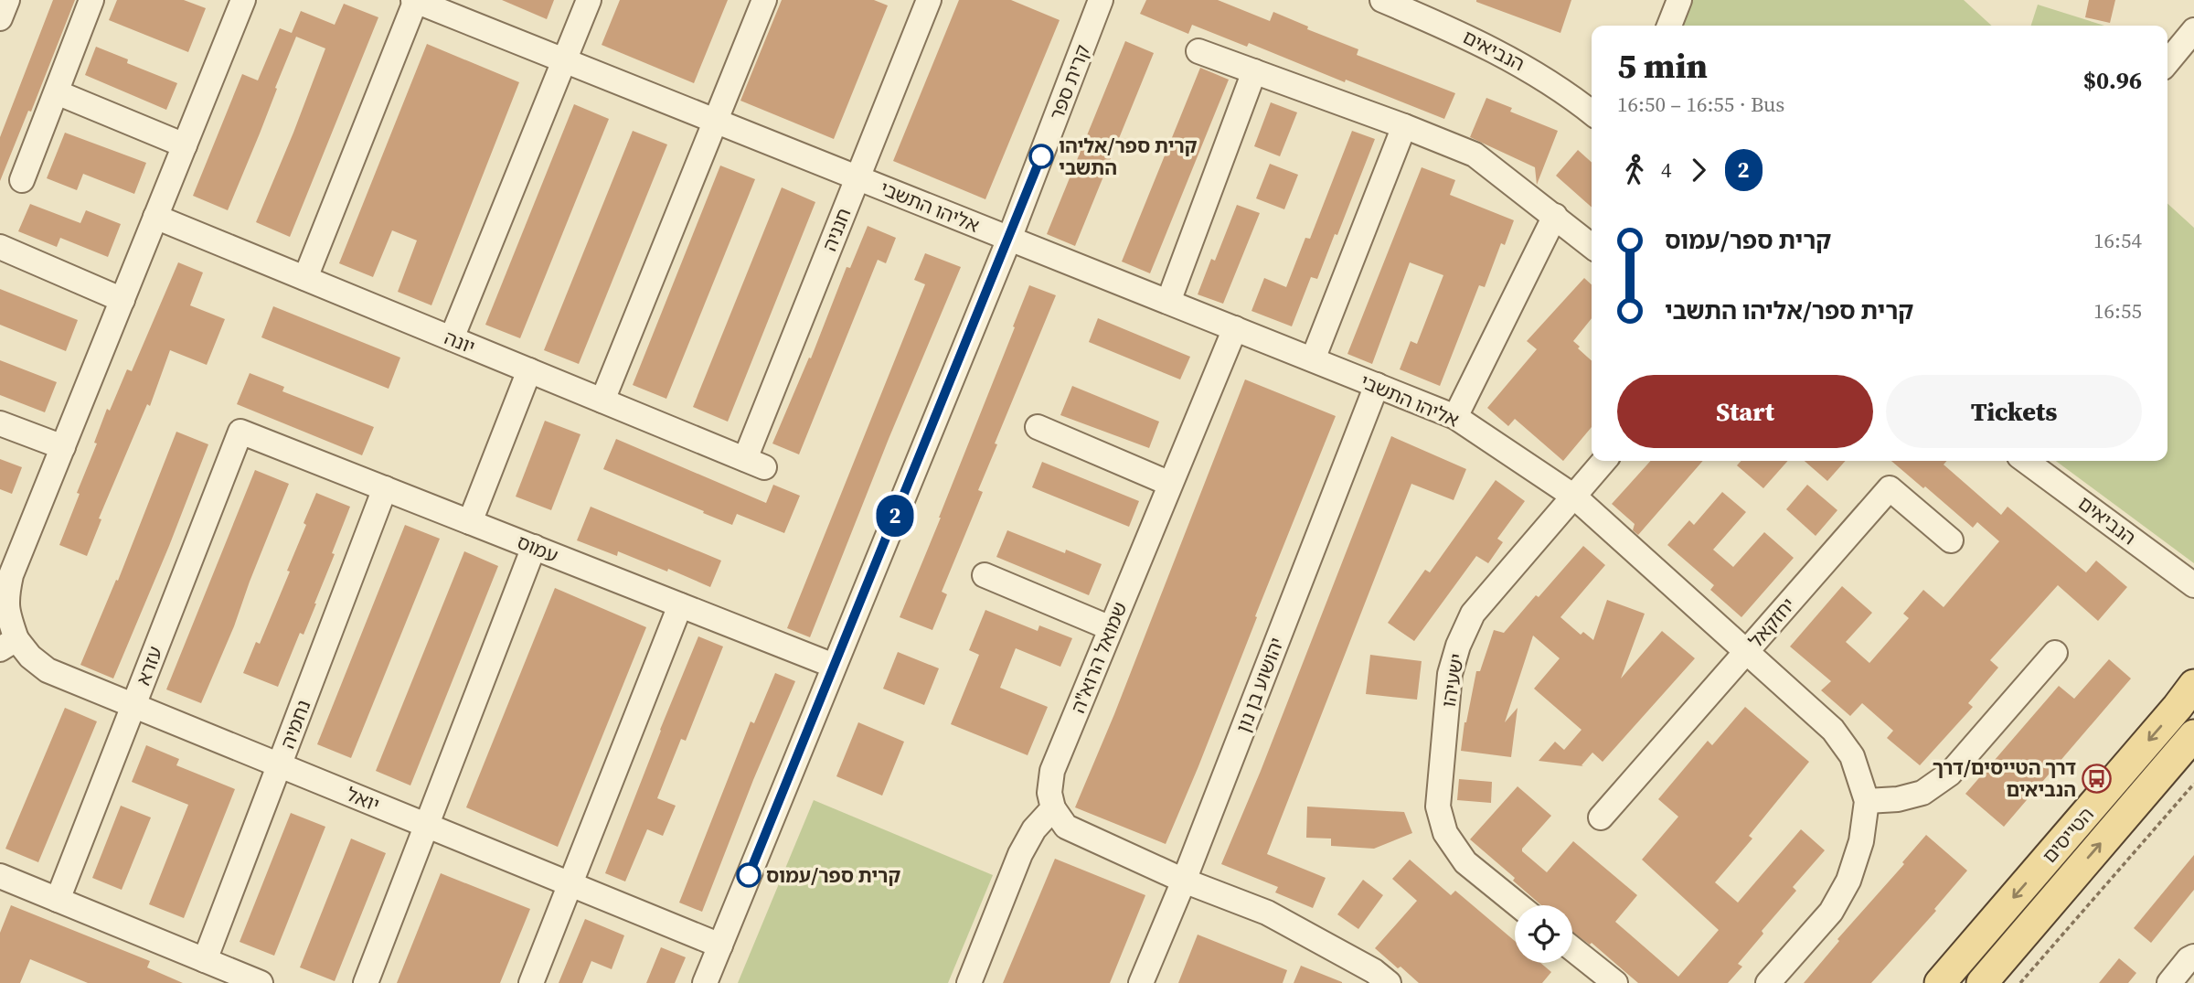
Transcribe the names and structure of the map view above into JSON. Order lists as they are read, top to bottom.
{
  "streets": {
    "main road": ["הטייסים"],
    "street": [
      "הנביאים",
      "קרית ספר",
      "אליהו התשבי",
      "חנניה",
      "יונה",
      "עמוס",
      "יחזקאל",
      "שמואל הרוא\"ה",
      "עזרא",
      "ישעיהו",
      "יהושוע בן נון",
      "נחמיה",
      "יואל"
    ]
  },
  "crossings": [
    ["קרית ספר", "אליהו התשבי"],
    ["קרית ספר", "עמוס"],
    ["קרית ספר", "יואל"],
    ["אליהו התשבי", "חנניה"],
    ["אליהו התשבי", "יחזקאל"],
    ["אליהו התשבי", "שמואל הרוא\"ה"],
    ["אליהו התשבי", "ישעיהו"],
    ["אליהו התשבי", "יהושוע בן נון"],
    ["חנניה", "יונה"],
    ["עמוס", "עזרא"],
    ["עמוס", "נחמיה"],
    ["עזרא", "יואל"],
    ["נחמיה", "יואל"]
  ],
  "places": {
    "other": ["קרית ספר/אליהו התשבי", "קרית ספר/עמוס"],
    "bus stop": ["דרך הטייסים/דרך הנביאים"]
  },
  "lines": ["bus line 2"],
  "page": {
    "on_map": "2",
    "heading": ["5 min", "16:50 – 16:55 · Bus", "$0.96"],
    "legs": ["4", "2"],
    "list": [
      {
        "name": "קרית ספר/עמוס",
        "value": "16:54"
      },
      {
        "name": "קרית ספר/אליהו התשבי",
        "value": "16:55"
      }
    ],
    "buttons": ["Start", "Tickets"]
  }
}
